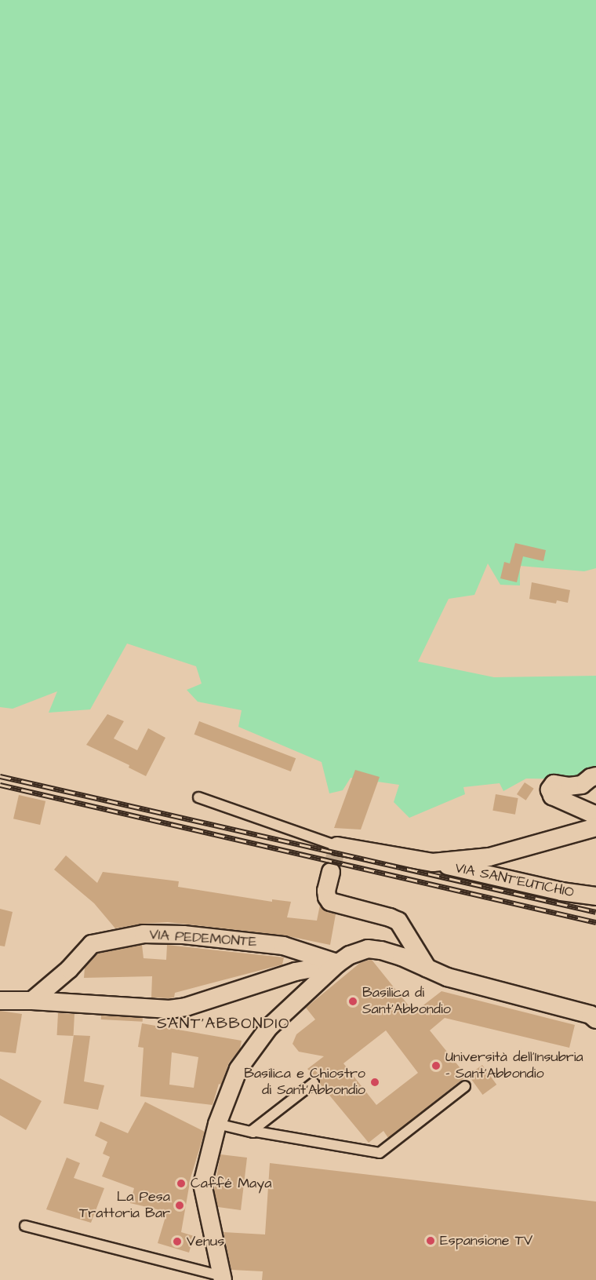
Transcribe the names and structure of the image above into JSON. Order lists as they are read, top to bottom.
{
  "streets": {
    "street": ["VIA SANT'EUTICHIO", "VIA PEDEMONTE"]
  },
  "districts": ["SANT'ABBONDIO"],
  "places": [
    "Basilica di Sant'Abbondio",
    "Università dell'Insubria - Sant'Abbondio",
    "Basilica e Chiostro di Sant'Abbondio",
    "Caffé Maya",
    "La Pesa Trattoria Bar",
    "Espansione TV",
    "Venus"
  ]
}
